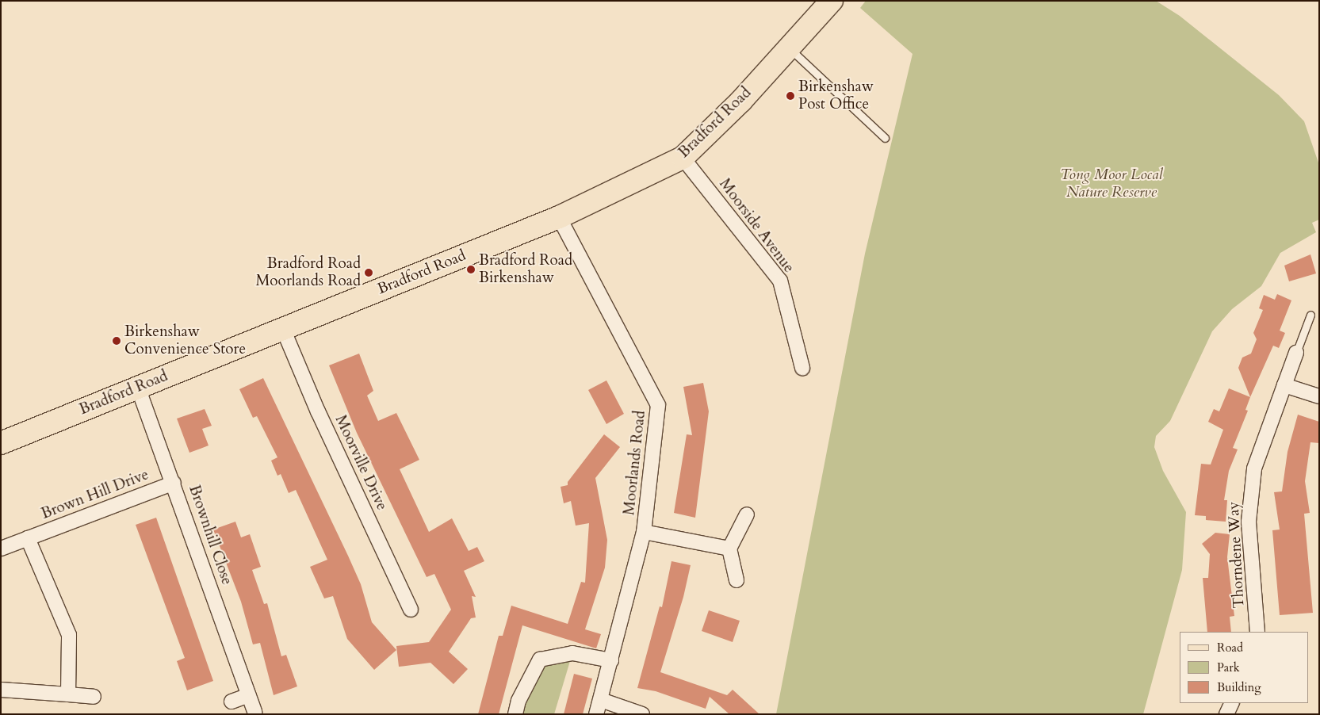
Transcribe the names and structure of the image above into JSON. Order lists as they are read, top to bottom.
{
  "streets": {
    "main road": ["Bradford Road"],
    "street": [
      "Moorside Avenue",
      "Moorville Drive",
      "Moorlands Road",
      "Brown Hill Drive",
      "Brownhill Close",
      "Thorndene Way"
    ]
  },
  "crossings": [
    ["Bradford Road", "Moorside Avenue"],
    ["Bradford Road", "Moorville Drive"],
    ["Bradford Road", "Moorlands Road"],
    ["Bradford Road", "Brownhill Close"],
    ["Brown Hill Drive", "Brownhill Close"]
  ],
  "parks": ["Tong Moor Local Nature Reserve"],
  "places": [
    "Birkenshaw Post Office",
    "Bradford Road Birkenshaw",
    "Bradford Road Moorlands Road",
    "Birkenshaw Convenience Store"
  ],
  "legend": ["Road", "Park", "Building"]
}
